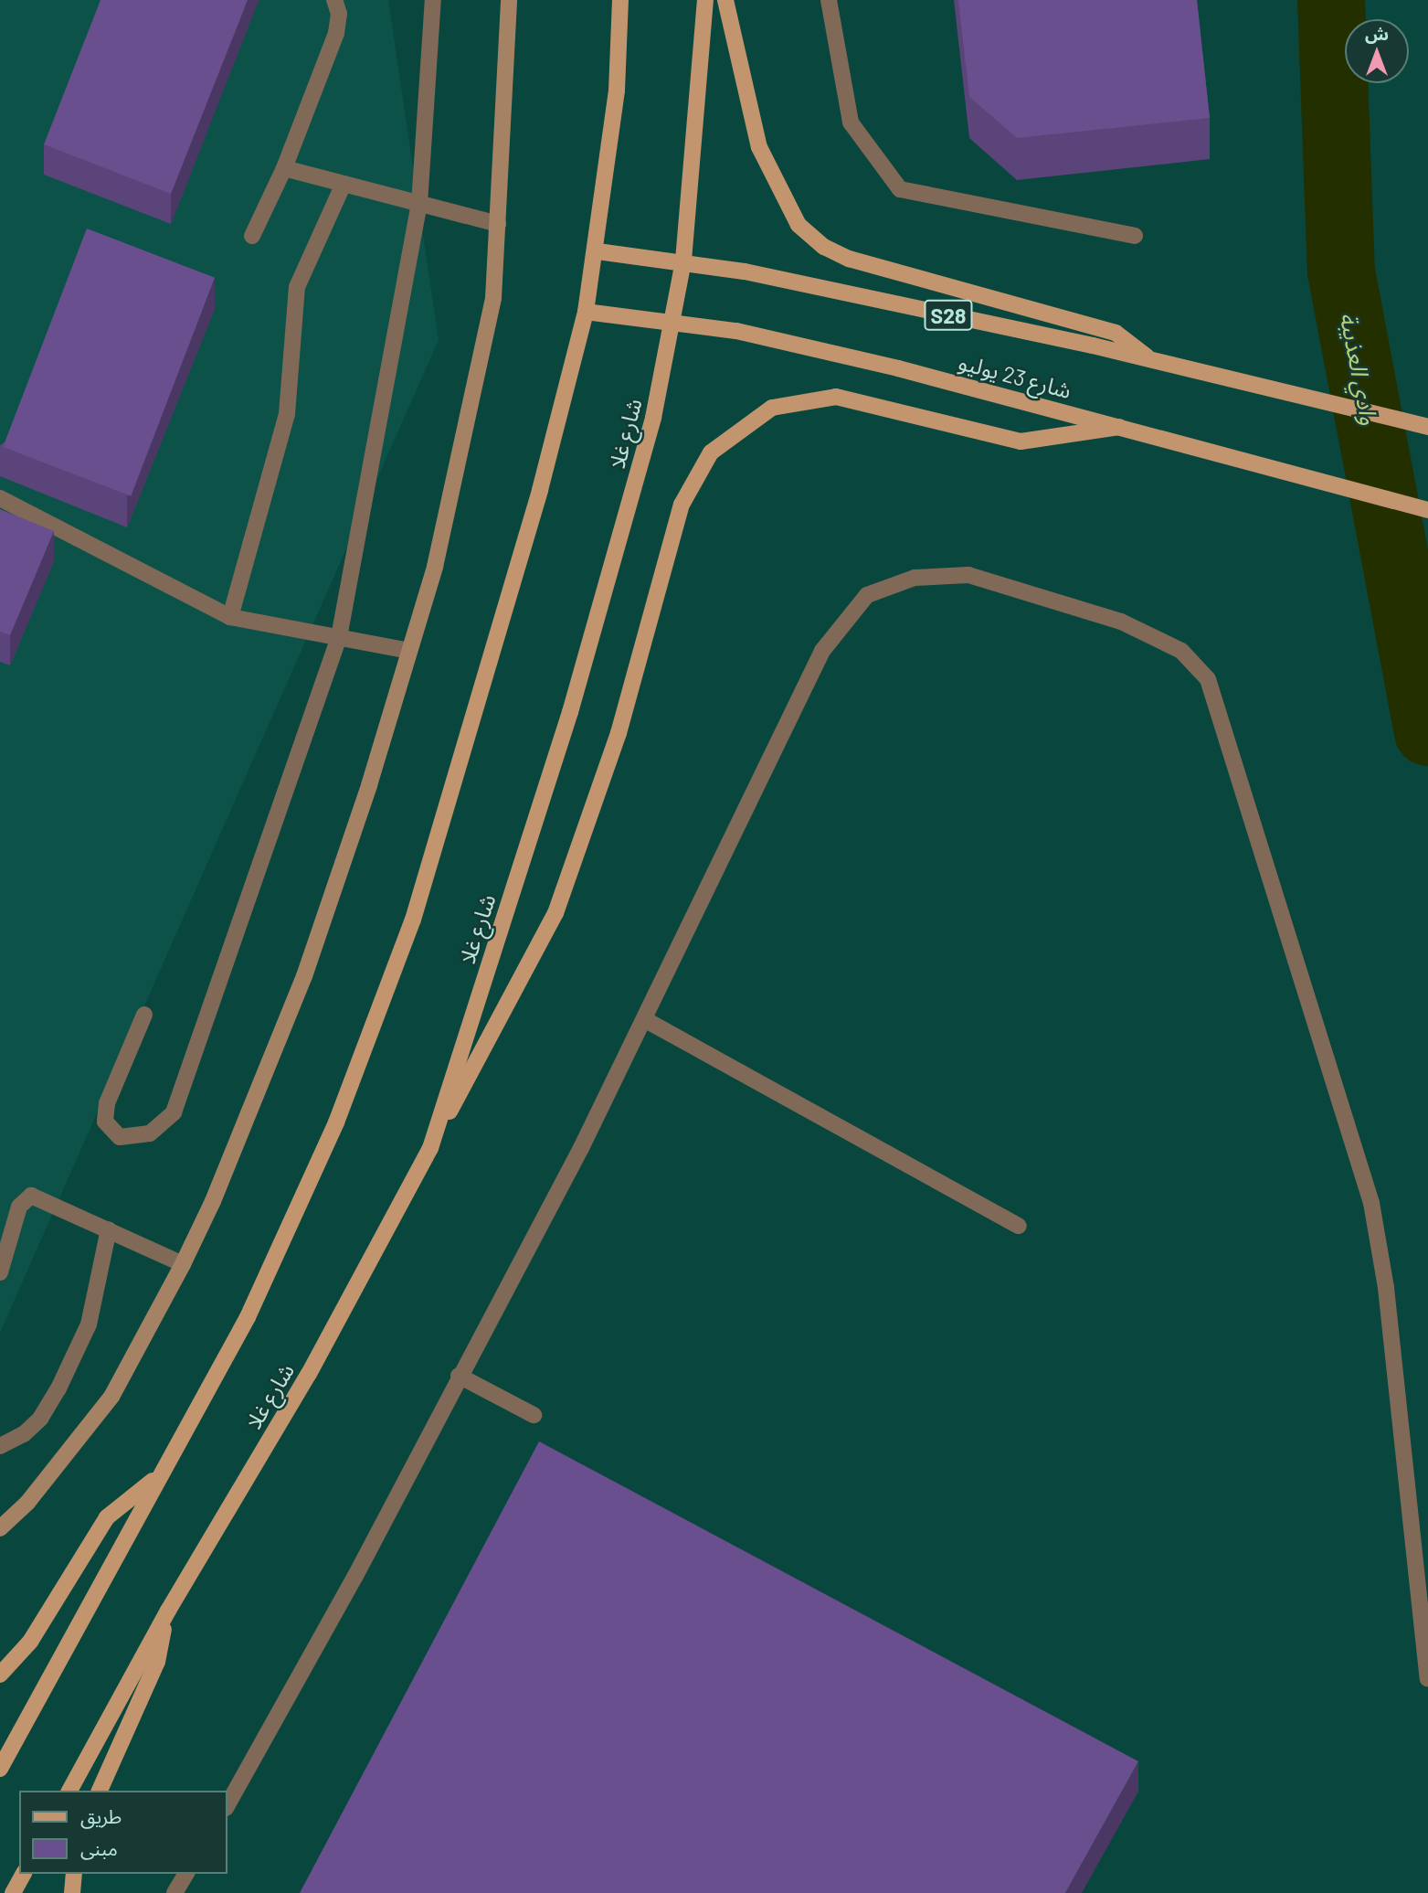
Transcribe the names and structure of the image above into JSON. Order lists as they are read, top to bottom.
{
  "streets": {
    "main road": ["S28", "شارع 23 يوليو", "شارع غلا"]
  },
  "crossings": [
    ["شارع 23 يوليو", "شارع غلا"]
  ],
  "water": ["وادي العذيبة"],
  "legend": ["طريق", "مبنى"],
  "north": "top"
}
